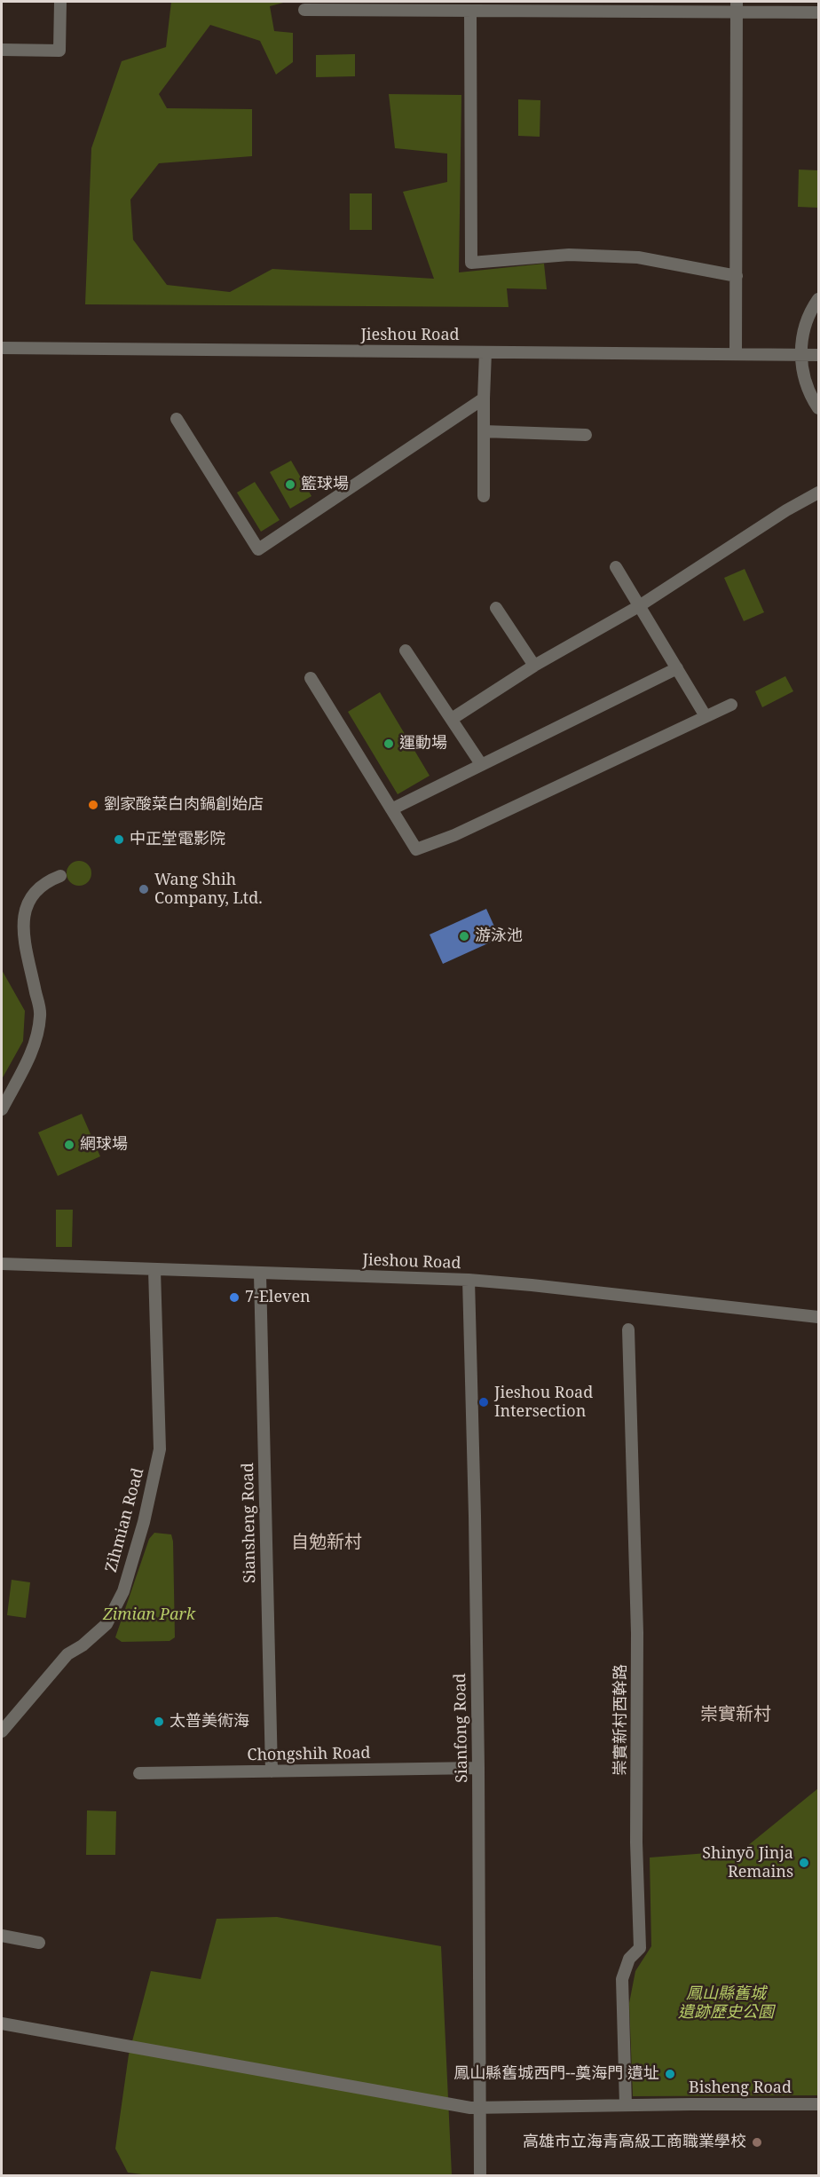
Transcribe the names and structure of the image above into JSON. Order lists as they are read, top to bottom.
{
  "streets": {
    "street": [
      "Jieshou Road",
      "Zihmian Road",
      "Siansheng Road",
      "崇實新村西幹路",
      "Sianfong Road",
      "Chongshih Road",
      "Bisheng Road"
    ]
  },
  "crossings": [
    ["Jieshou Road", "Zihmian Road"],
    ["Jieshou Road", "Siansheng Road"],
    ["Jieshou Road", "Sianfong Road"],
    ["Siansheng Road", "Chongshih Road"],
    ["崇實新村西幹路", "Bisheng Road"],
    ["Sianfong Road", "Chongshih Road"],
    ["Sianfong Road", "Bisheng Road"]
  ],
  "districts": ["自勉新村", "崇實新村"],
  "parks": ["Zimian Park", "鳳山縣舊城 遺跡歷史公園"],
  "places": [
    "籃球場",
    "運動場",
    "劉家酸菜白肉鍋創始店",
    "中正堂電影院",
    "Wang Shih Company, Ltd.",
    "游泳池",
    "網球場",
    "7-Eleven",
    "Jieshou Road Intersection",
    "太普美術海",
    "Shinyō Jinja Remains",
    "鳳山縣舊城西門--奠海門 遺址",
    "高雄市立海青高級工商職業學校"
  ]
}
